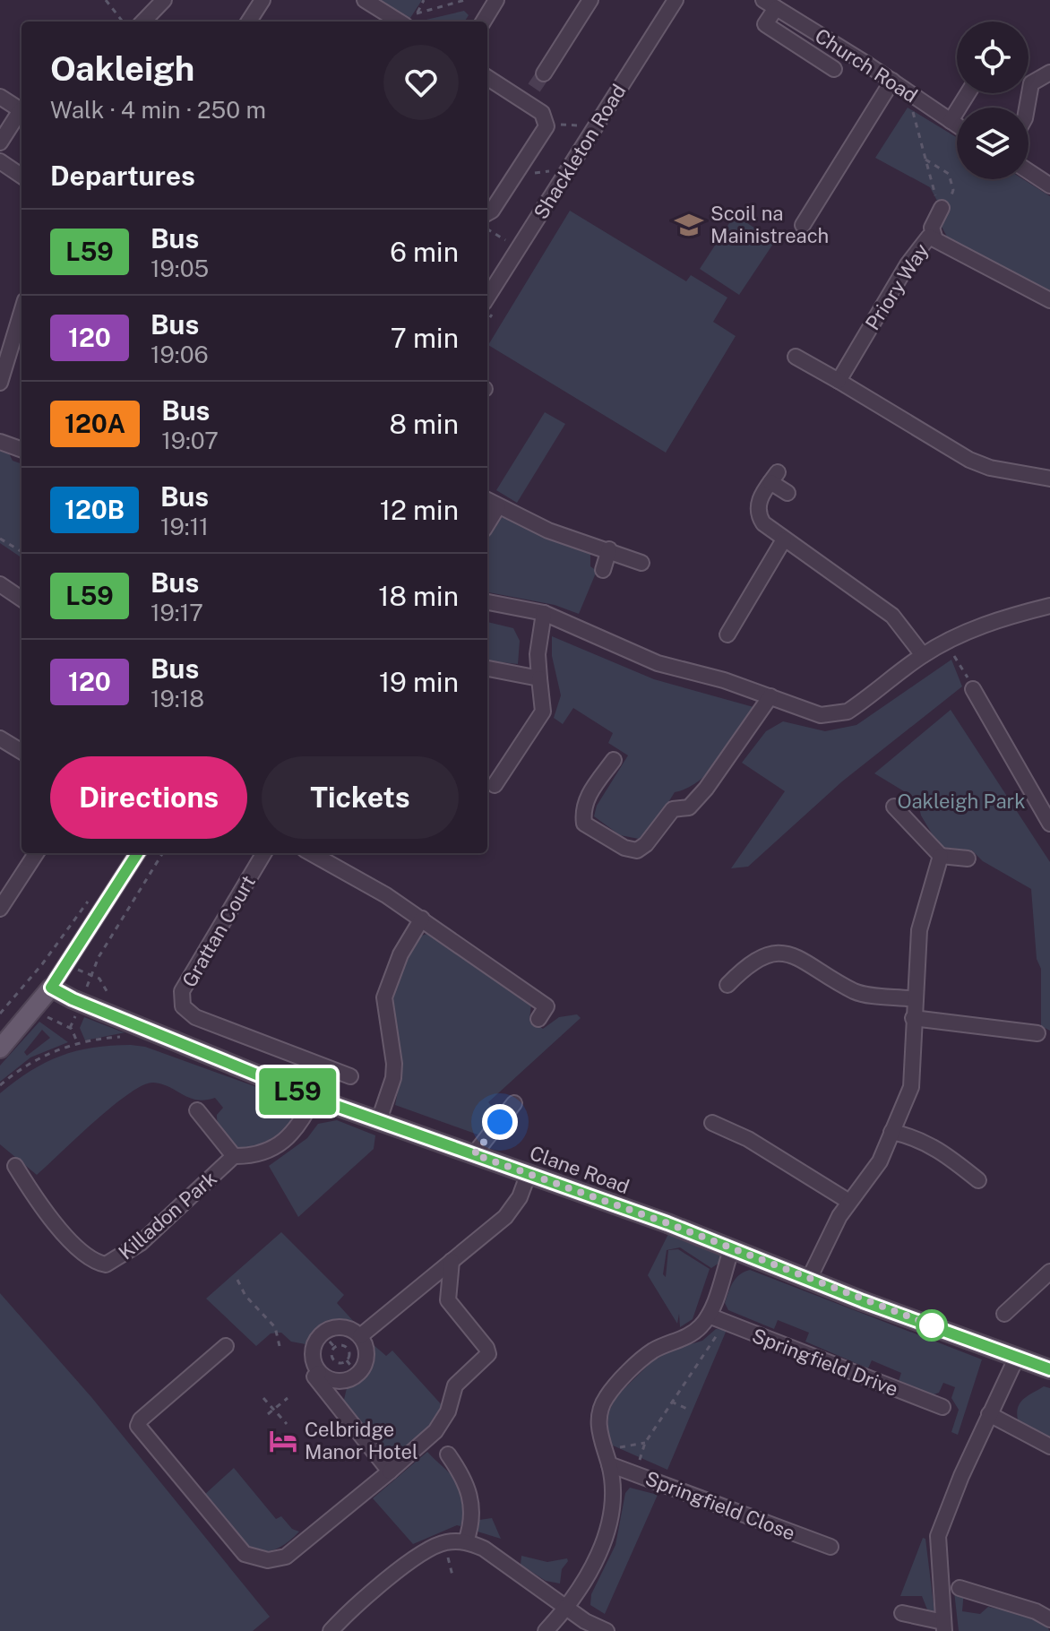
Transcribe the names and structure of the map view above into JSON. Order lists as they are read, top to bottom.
{
  "streets": {
    "main road": ["Clane Road"],
    "street": [
      "Church Road",
      "Shackleton Road",
      "Priory Way",
      "Grattan Court",
      "Killadon Park",
      "Springfield Drive",
      "Springfield Close"
    ]
  },
  "crossings": [
    ["Clane Road", "Killadon Park"]
  ],
  "parks": ["Oakleigh Park"],
  "places": {
    "school or university": ["Scoil na Mainistreach"],
    "hotel": ["Celbridge Manor Hotel"]
  },
  "lines": ["bus line L59"],
  "page": {
    "on_map": "L59",
    "heading": [
      ["Oakleigh", "Walk · 4 min · 250 m"],
      "Departures"
    ],
    "list": [
      {
        "mark": "L59",
        "name": "Bus",
        "note": "19:05",
        "value": "6 min"
      },
      {
        "mark": "120",
        "name": "Bus",
        "note": "19:06",
        "value": "7 min"
      },
      {
        "mark": "120A",
        "name": "Bus",
        "note": "19:07",
        "value": "8 min"
      },
      {
        "mark": "120B",
        "name": "Bus",
        "note": "19:11",
        "value": "12 min"
      },
      {
        "mark": "L59",
        "name": "Bus",
        "note": "19:17",
        "value": "18 min"
      },
      {
        "mark": "120",
        "name": "Bus",
        "note": "19:18",
        "value": "19 min"
      }
    ],
    "buttons": ["Directions", "Tickets"]
  }
}
